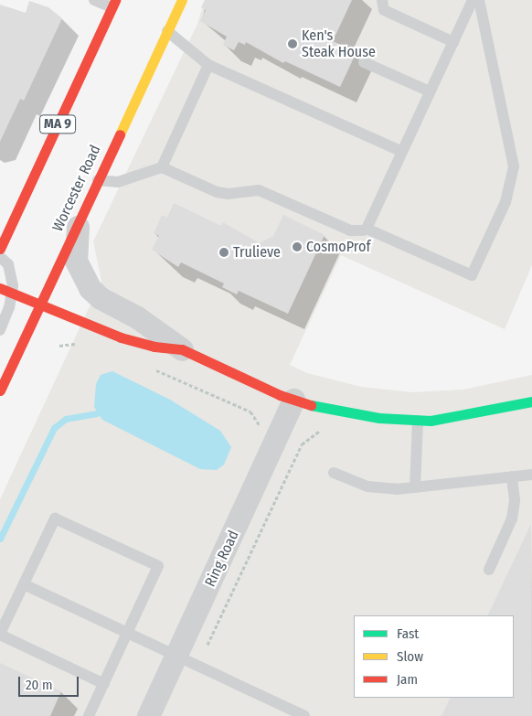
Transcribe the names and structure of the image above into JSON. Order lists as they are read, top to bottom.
{
  "streets": {
    "main road": ["MA 9", "Worcester Road"],
    "street": ["Ring Road"]
  },
  "places": ["Ken's Steak House", "CosmoProf", "Trulieve"],
  "legend": ["Fast", "Slow", "Jam"],
  "scale_bar": "20 m"
}
